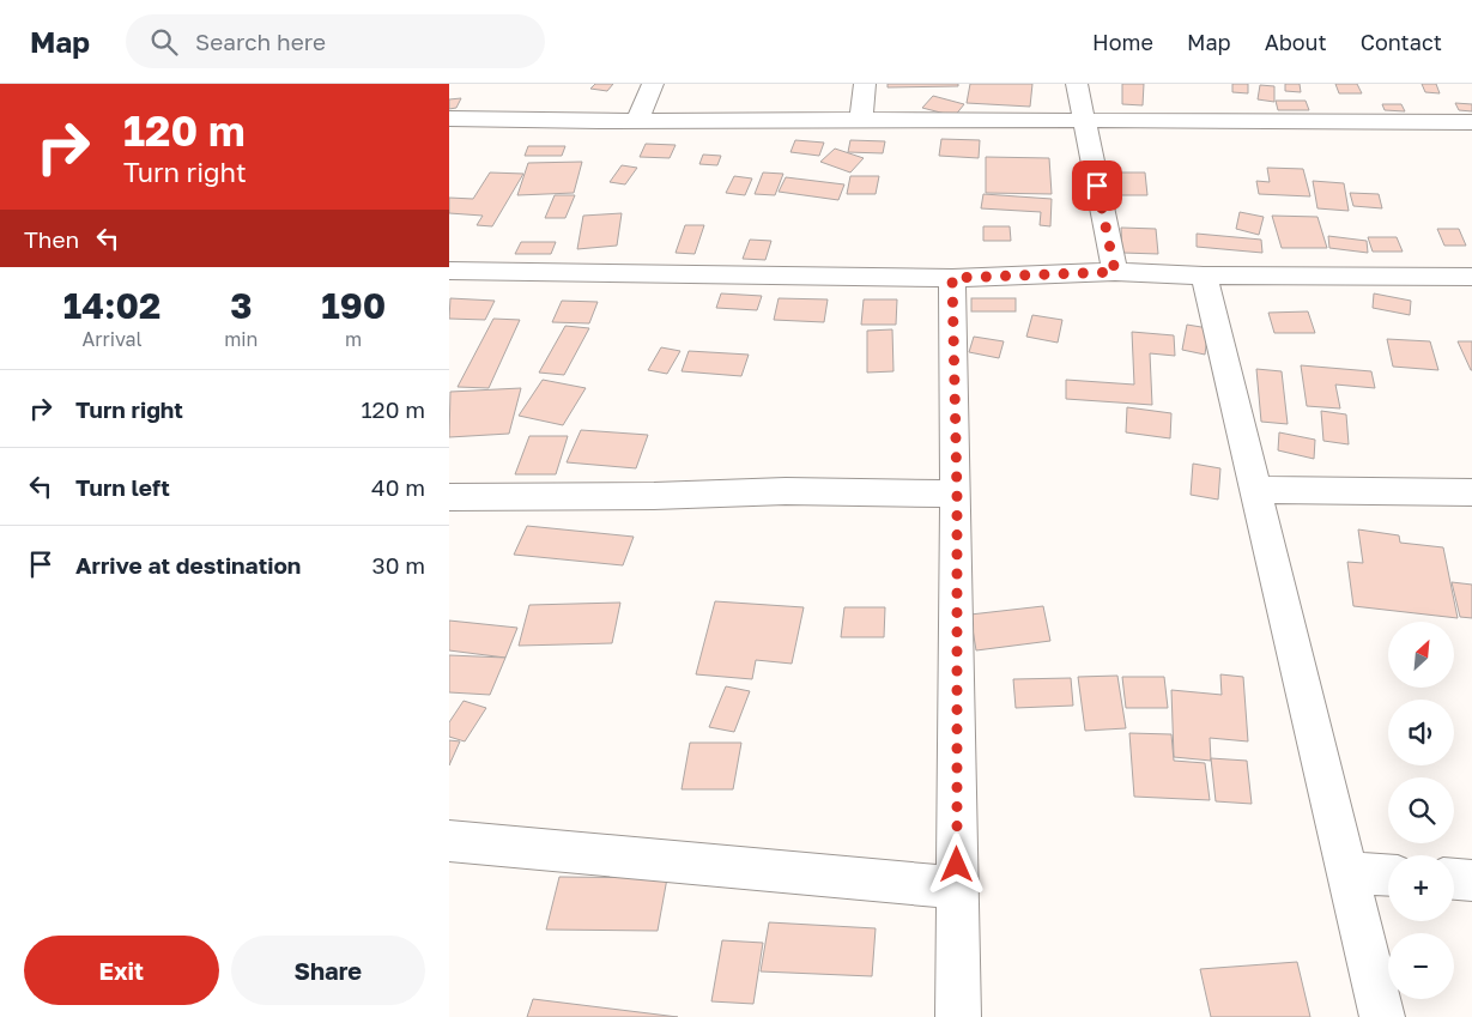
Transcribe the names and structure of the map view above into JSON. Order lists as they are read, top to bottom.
{
  "north": "top right",
  "page": {
    "header": "Map",
    "search": "Search here",
    "nav": [
      "Home",
      "Map",
      "About",
      "Contact"
    ],
    "turn": ["120 m", "Turn right"],
    "then": "Then",
    "eta": [
      "14:02",
      "Arrival",
      "3",
      "min",
      "190",
      "m"
    ],
    "list": [
      {
        "name": "Turn right",
        "value": "120 m"
      },
      {
        "name": "Turn left",
        "value": "40 m"
      },
      {
        "name": "Arrive at destination",
        "value": "30 m"
      }
    ],
    "map_buttons": ["+", "−"],
    "buttons": ["Exit", "Share"]
  }
}
